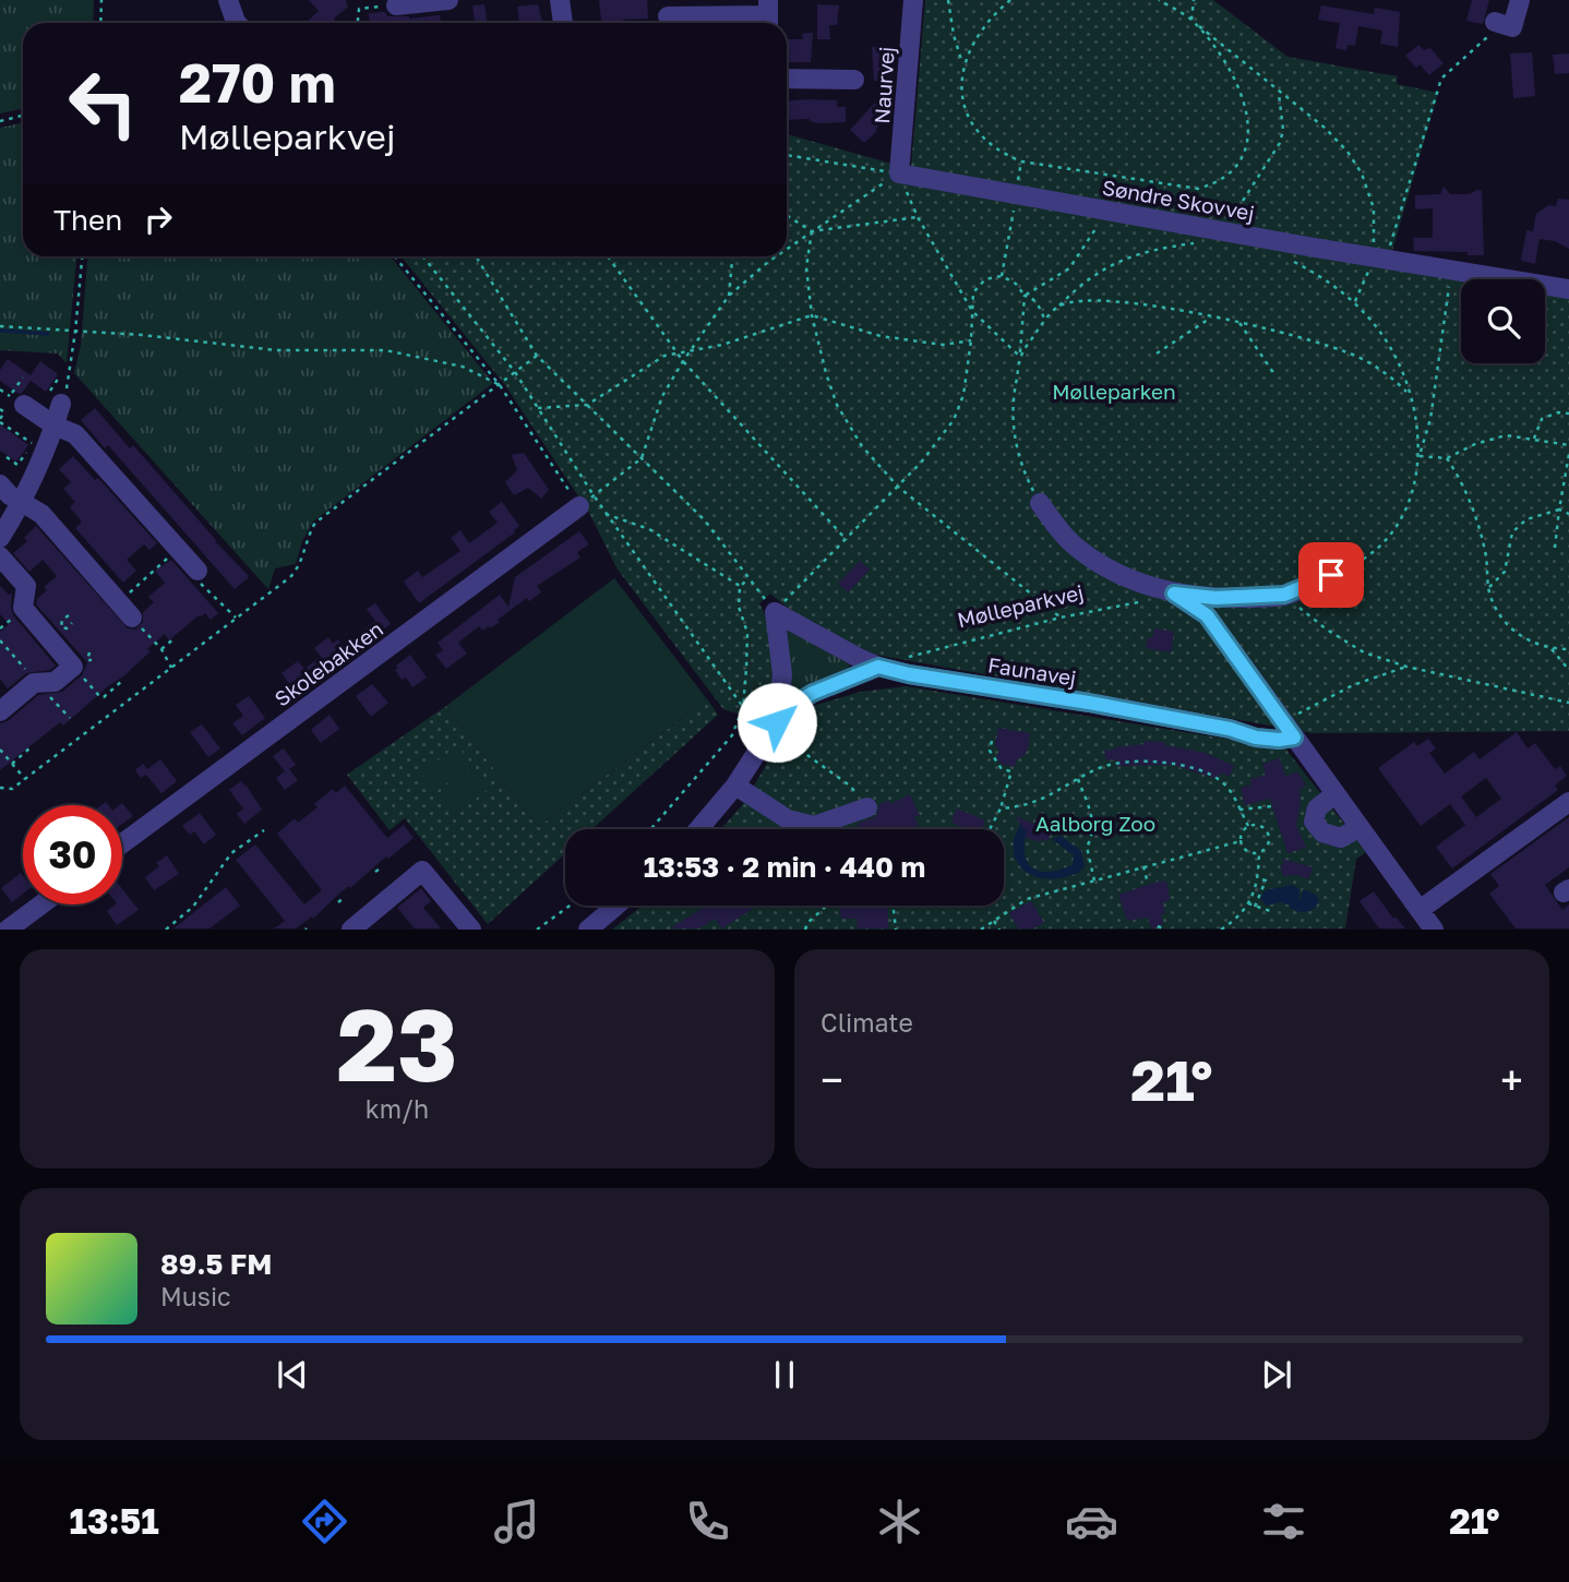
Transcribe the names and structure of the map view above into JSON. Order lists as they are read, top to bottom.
{
  "streets": {
    "street": [
      "Naurvej",
      "Søndre Skovvej",
      "Mølleparkvej",
      "Skolebakken",
      "Faunavej"
    ]
  },
  "crossings": [
    ["Naurvej", "Søndre Skovvej"],
    ["Mølleparkvej", "Faunavej"]
  ],
  "parks": ["Mølleparken", "Aalborg Zoo"],
  "page": {
    "turn": ["270 m", "Mølleparkvej"],
    "then": "Then",
    "limit": "30",
    "trip": "13:53 · 2 min · 440 m",
    "tile": [
      ["23", "km/h"],
      "Climate"
    ],
    "heat": ["−", "21°", "+"],
    "song": ["89.5 FM", "Music"],
    "tabs": ["13:51", "21°"]
  }
}
